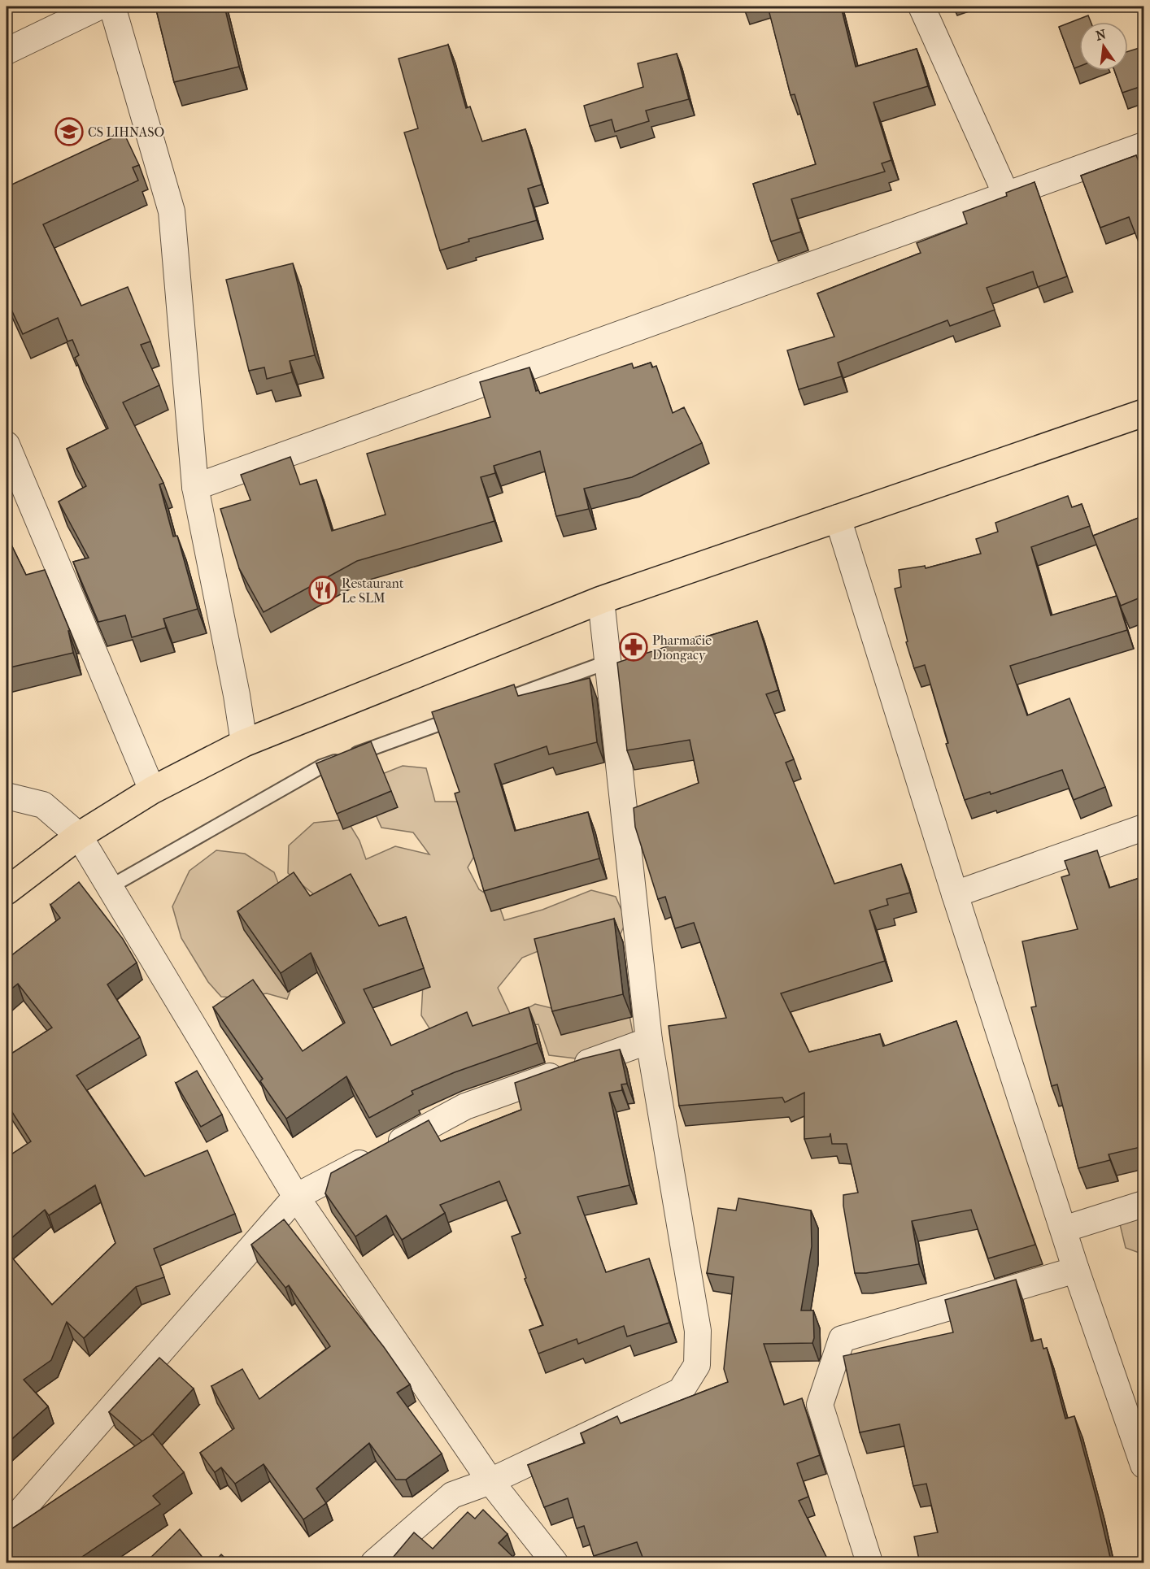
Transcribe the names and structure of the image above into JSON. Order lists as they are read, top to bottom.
{
  "places": {
    "school or university": ["CS LIHNASO"],
    "restaurant": ["Restaurant Le SLM"],
    "pharmacy": ["Pharmacie Diongacy"]
  },
  "north": "top"
}
